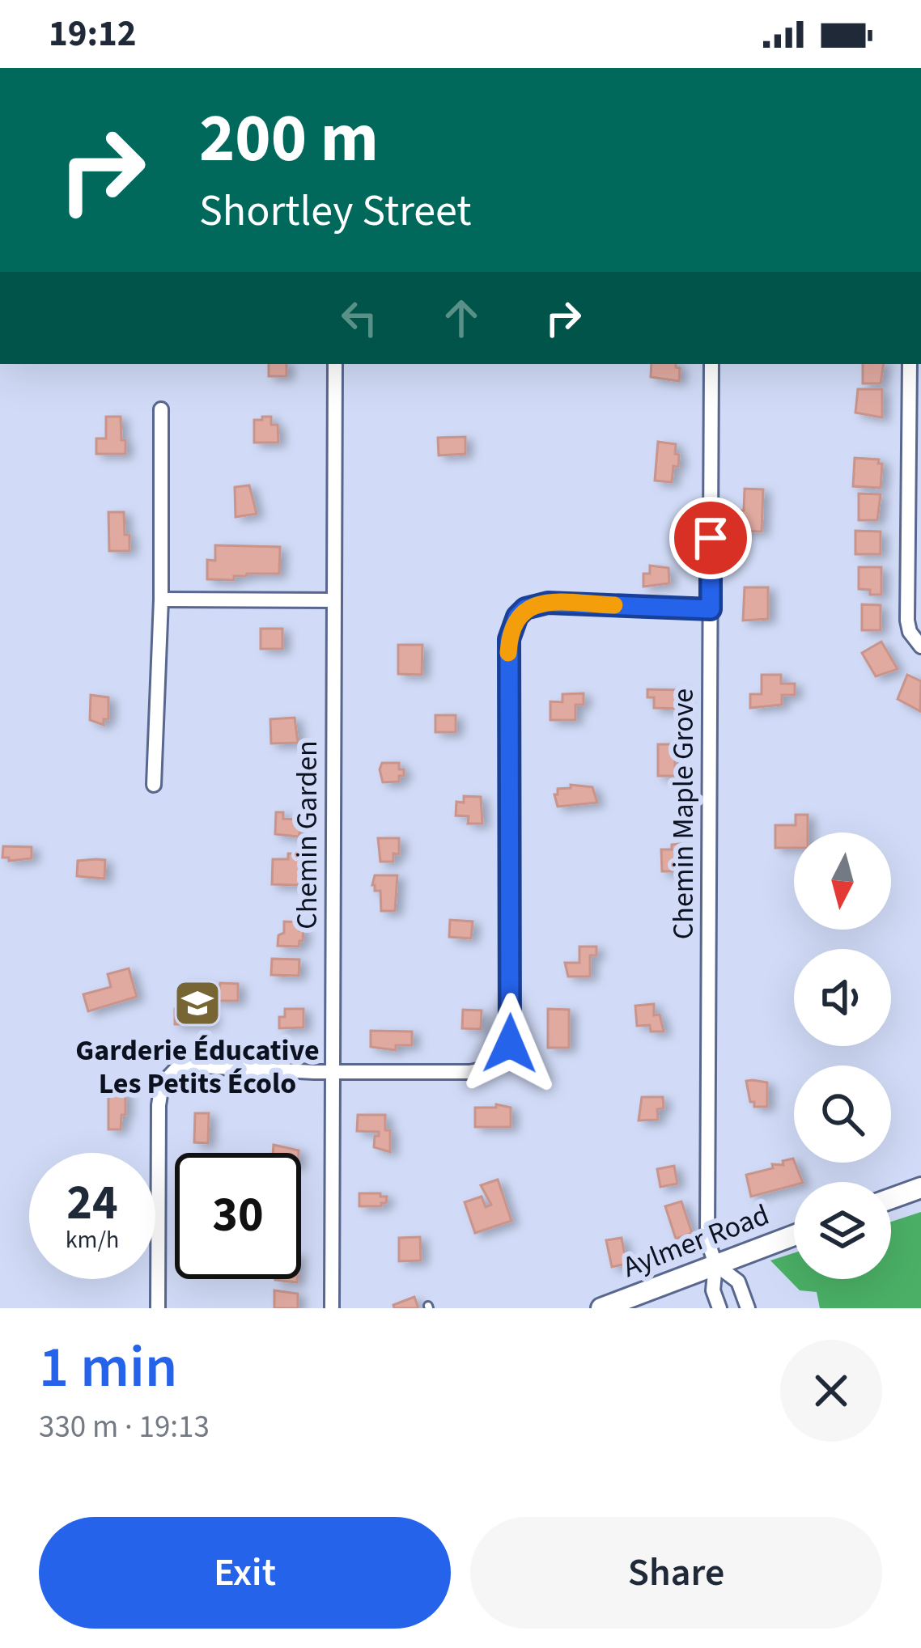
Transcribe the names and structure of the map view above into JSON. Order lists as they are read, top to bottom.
{
  "streets": {
    "main road": ["Aylmer Road"],
    "street": ["Chemin Maple Grove", "Chemin Garden"]
  },
  "crossings": [
    ["Chemin Maple Grove", "Aylmer Road"]
  ],
  "places": {
    "school or university": ["Garderie Éducative Les Petits Écolo"]
  },
  "north": "bottom",
  "page": {
    "status": "19:12",
    "turn": ["200 m", "Shortley Street"],
    "speed": "24 km/h",
    "limit": "30",
    "heading": ["1 min", "330 m · 19:13"],
    "buttons": ["Exit", "Share"]
  }
}
